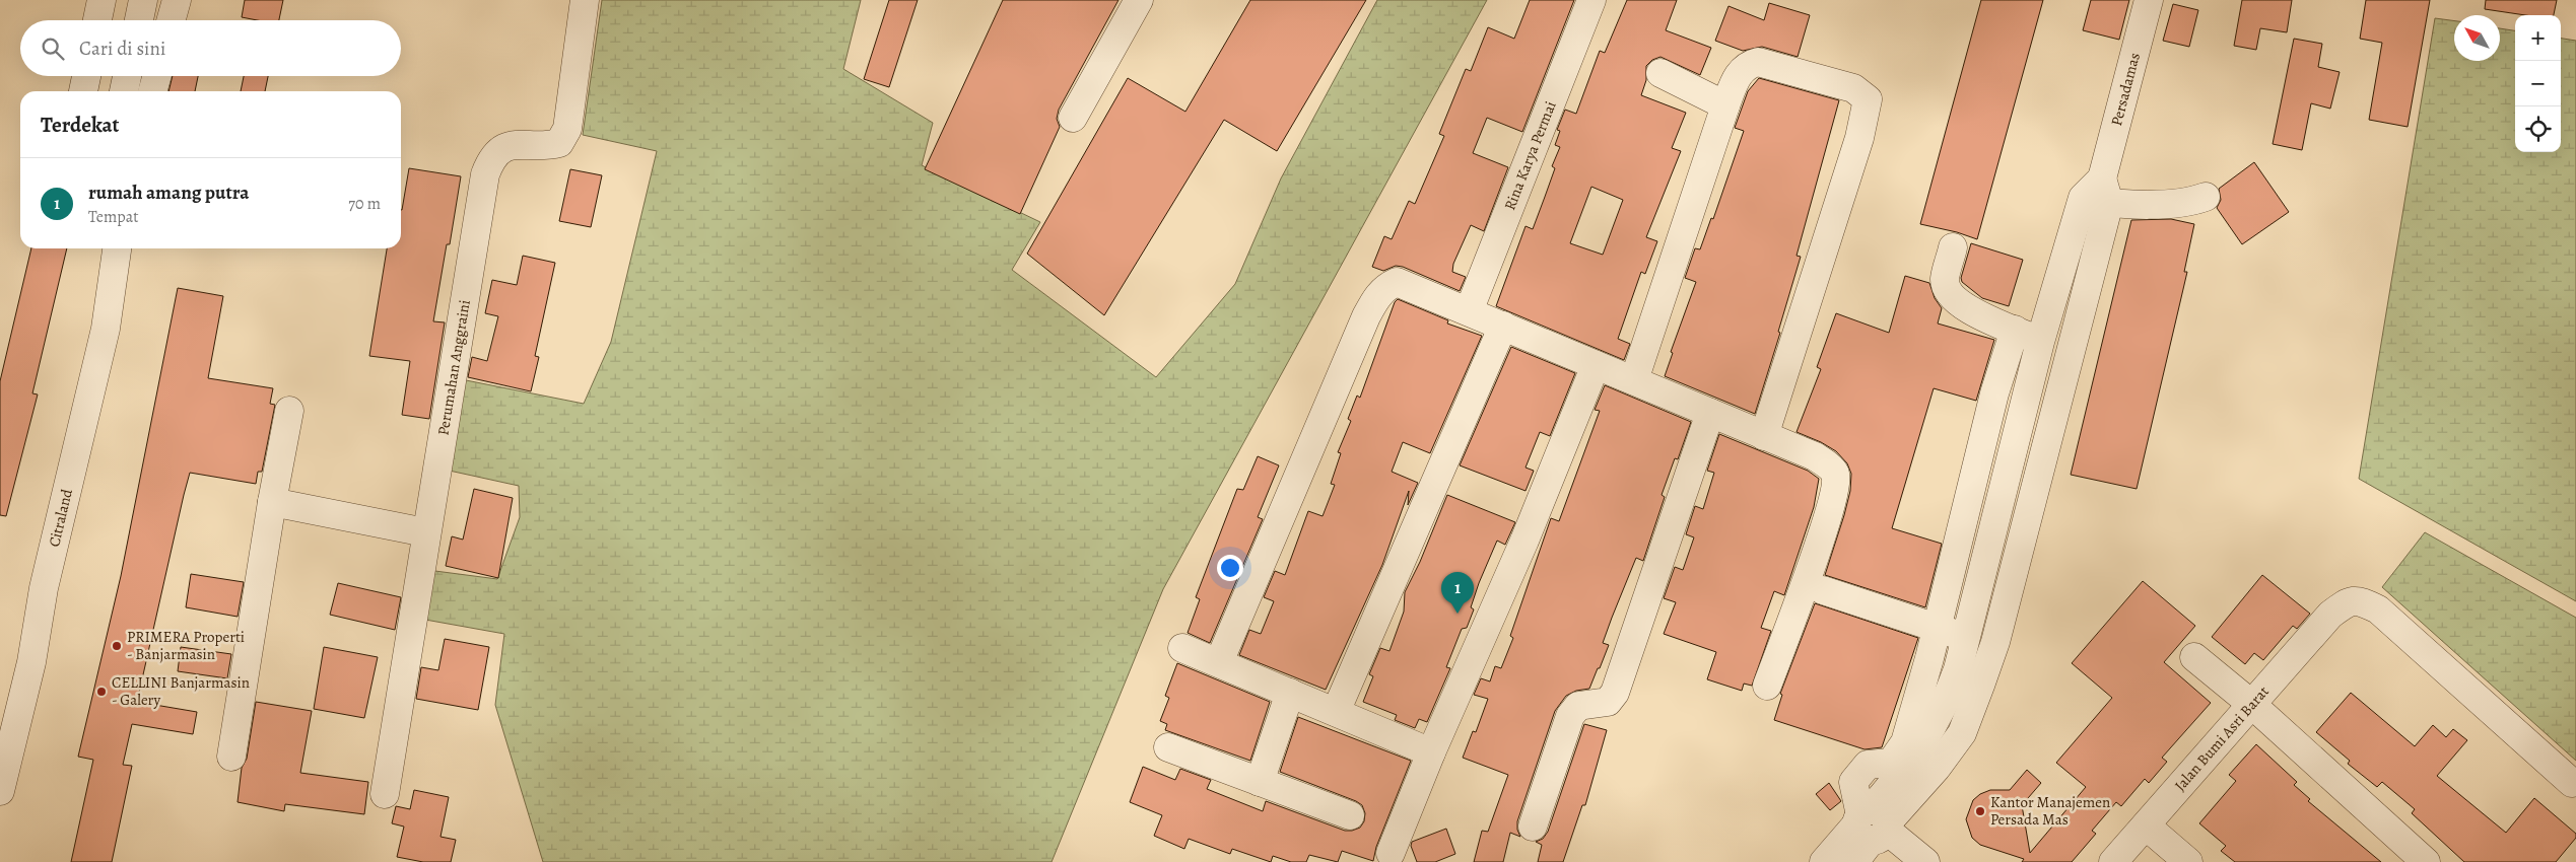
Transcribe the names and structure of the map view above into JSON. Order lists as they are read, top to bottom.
{
  "streets": {
    "street": [
      "Persadamas",
      "Rina Karya Permai",
      "Perumahan Anggraini",
      "Citraland",
      "Jalan Bumi Asri Barat"
    ]
  },
  "places": ["PRIMERA Properti - Banjarmasin", "CELLINI Banjarmasin - Galery", "Kantor Manajemen Persada Mas"],
  "north": "top left",
  "page": {
    "map_buttons": ["+", "−"],
    "search": "Cari di sini",
    "heading": "Terdekat",
    "list": [
      {
        "mark": "1",
        "name": "rumah amang putra",
        "note": "Tempat",
        "value": "70 m"
      }
    ],
    "pins": "1"
  }
}
